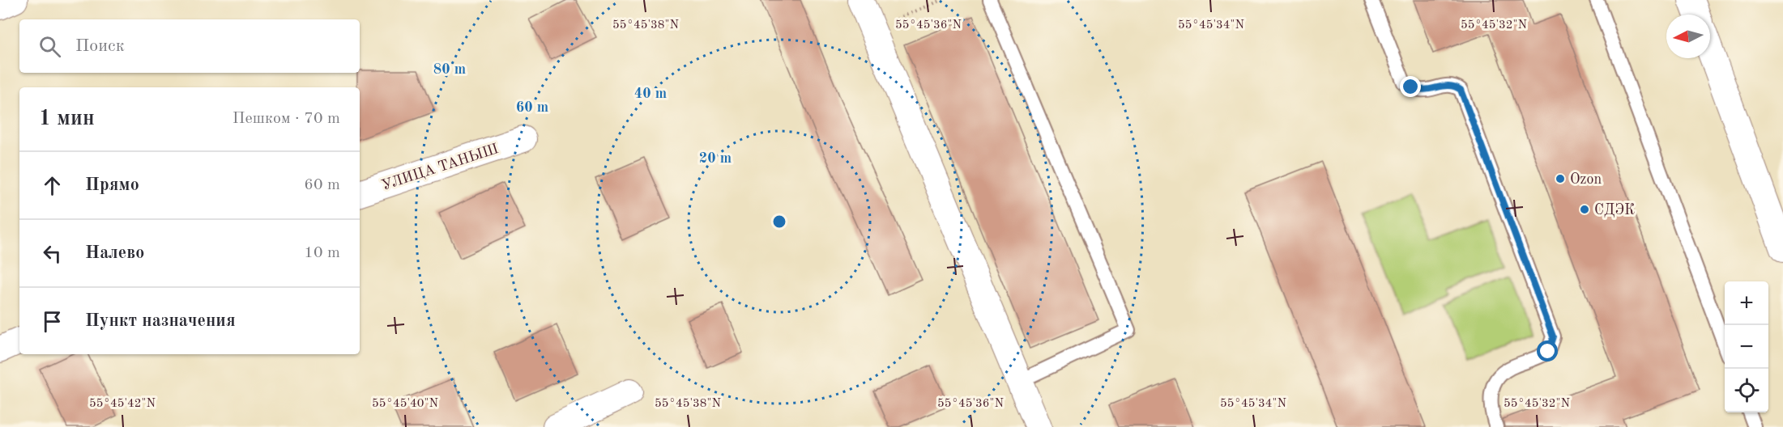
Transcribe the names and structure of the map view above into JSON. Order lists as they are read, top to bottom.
{
  "streets": {
    "street": ["УЛИЦА ТАНЫШ"]
  },
  "places": ["Ozon", "СДЭК"],
  "north": "left",
  "page": {
    "search": "Поиск",
    "heading": ["1 мин", "Пешком · 70 m"],
    "list": [
      ["Прямо", "60 m"],
      ["Налево", "10 m"],
      "Пункт назначения"
    ],
    "map_buttons": ["+", "−"]
  },
  "coordinates": [
    "55°45'38\"N",
    "55°45'36\"N",
    "55°45'34\"N",
    "55°45'32\"N",
    "55°45'42\"N",
    "55°45'40\"N"
  ],
  "rings": [
    "80 m",
    "40 m",
    "60 m",
    "20 m"
  ]
}
